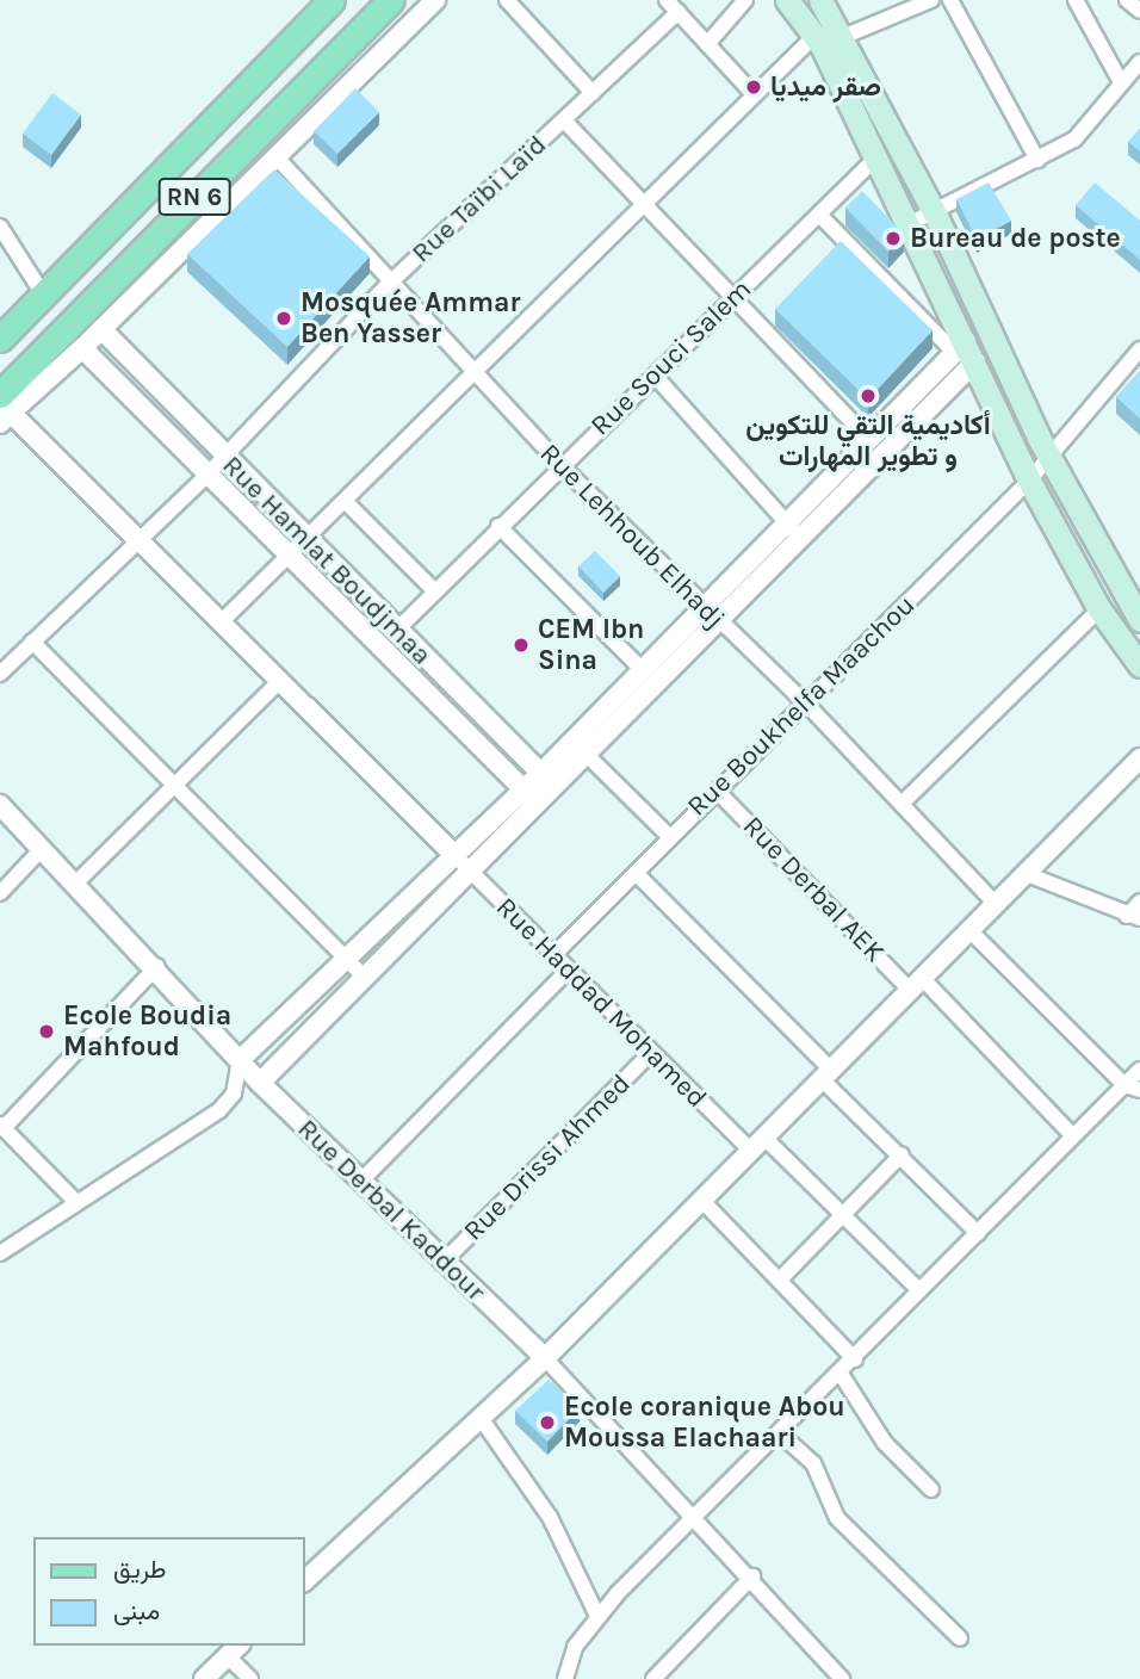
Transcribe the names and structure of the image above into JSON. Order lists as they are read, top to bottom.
{
  "streets": {
    "main road": ["RN 6"],
    "street": [
      "Rue Taïbi Laïd",
      "Rue Souci Salem",
      "Rue Lehhoub Elhadj",
      "Rue Hamlat Boudjmaa",
      "Rue Boukhelfa Maachou",
      "Rue Derbal AEK",
      "Rue Haddad Mohamed",
      "Rue Drissi Ahmed",
      "Rue Derbal Kaddour"
    ]
  },
  "crossings": [
    ["Rue Taïbi Laïd", "Rue Lehhoub Elhadj"],
    ["Rue Taïbi Laïd", "Rue Hamlat Boudjmaa"],
    ["Rue Souci Salem", "Rue Lehhoub Elhadj"],
    ["Rue Souci Salem", "Rue Hamlat Boudjmaa"],
    ["Rue Lehhoub Elhadj", "Rue Boukhelfa Maachou"],
    ["Rue Boukhelfa Maachou", "Rue Derbal AEK"],
    ["Rue Boukhelfa Maachou", "Rue Haddad Mohamed"],
    ["Rue Haddad Mohamed", "Rue Drissi Ahmed"],
    ["Rue Drissi Ahmed", "Rue Derbal Kaddour"]
  ],
  "places": [
    "صقر ميديا",
    "Bureau de poste",
    "Mosquée Ammar Ben Yasser",
    "أكاديمية التقي للتكوين و تطوير المهارات",
    "CEM Ibn Sina",
    "Ecole Boudia Mahfoud",
    "Ecole coranique Abou Moussa Elachaari"
  ],
  "legend": ["طريق", "مبنى"]
}
